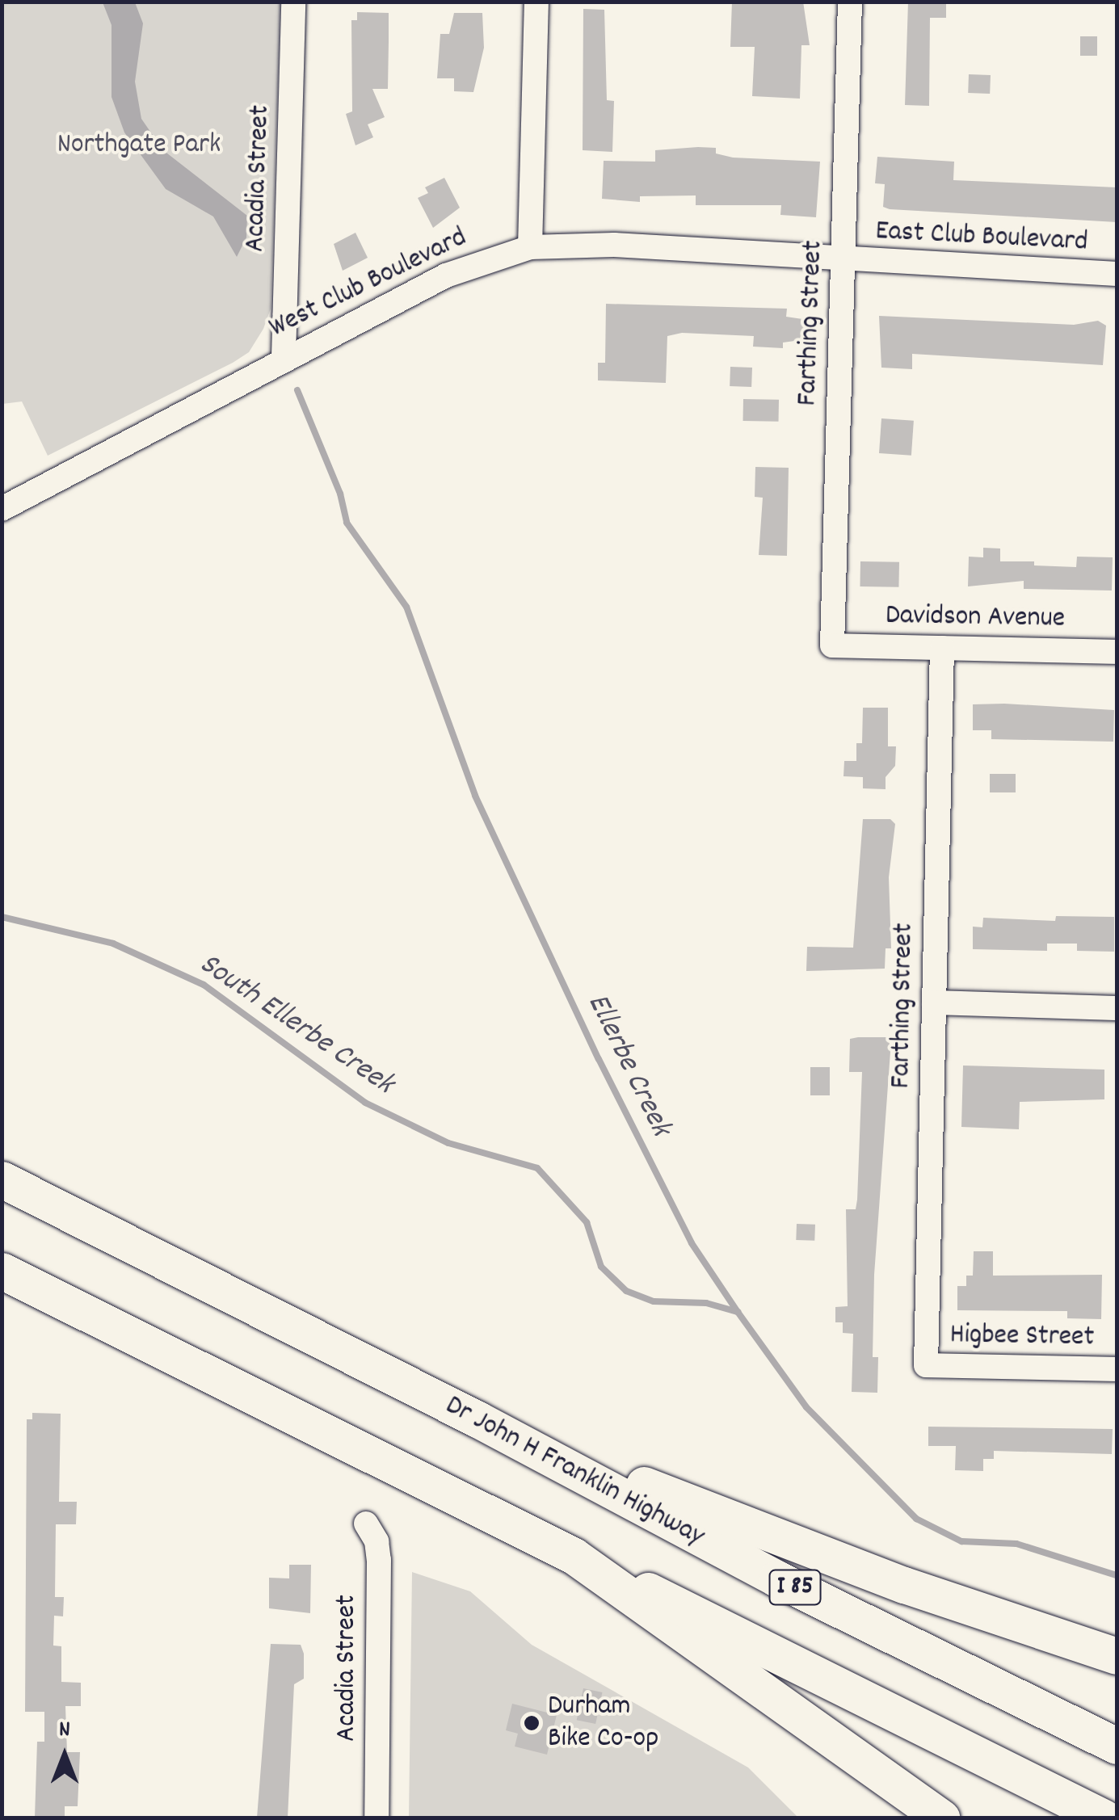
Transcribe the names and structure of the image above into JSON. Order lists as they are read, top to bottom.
{
  "streets": {
    "highway": ["Dr John H Franklin Highway", "I 85"],
    "street": [
      "Acadia Street",
      "East Club Boulevard",
      "West Club Boulevard",
      "Farthing Street",
      "Davidson Avenue",
      "Higbee Street"
    ]
  },
  "crossings": [
    ["Acadia Street", "West Club Boulevard"],
    ["East Club Boulevard", "West Club Boulevard"],
    ["East Club Boulevard", "Farthing Street"],
    ["West Club Boulevard", "Farthing Street"],
    ["Farthing Street", "Davidson Avenue"],
    ["Farthing Street", "Higbee Street"]
  ],
  "water": ["South Ellerbe Creek", "Ellerbe Creek"],
  "parks": ["Northgate Park"],
  "places": ["Durham Bike Co-op"],
  "north": "top"
}
